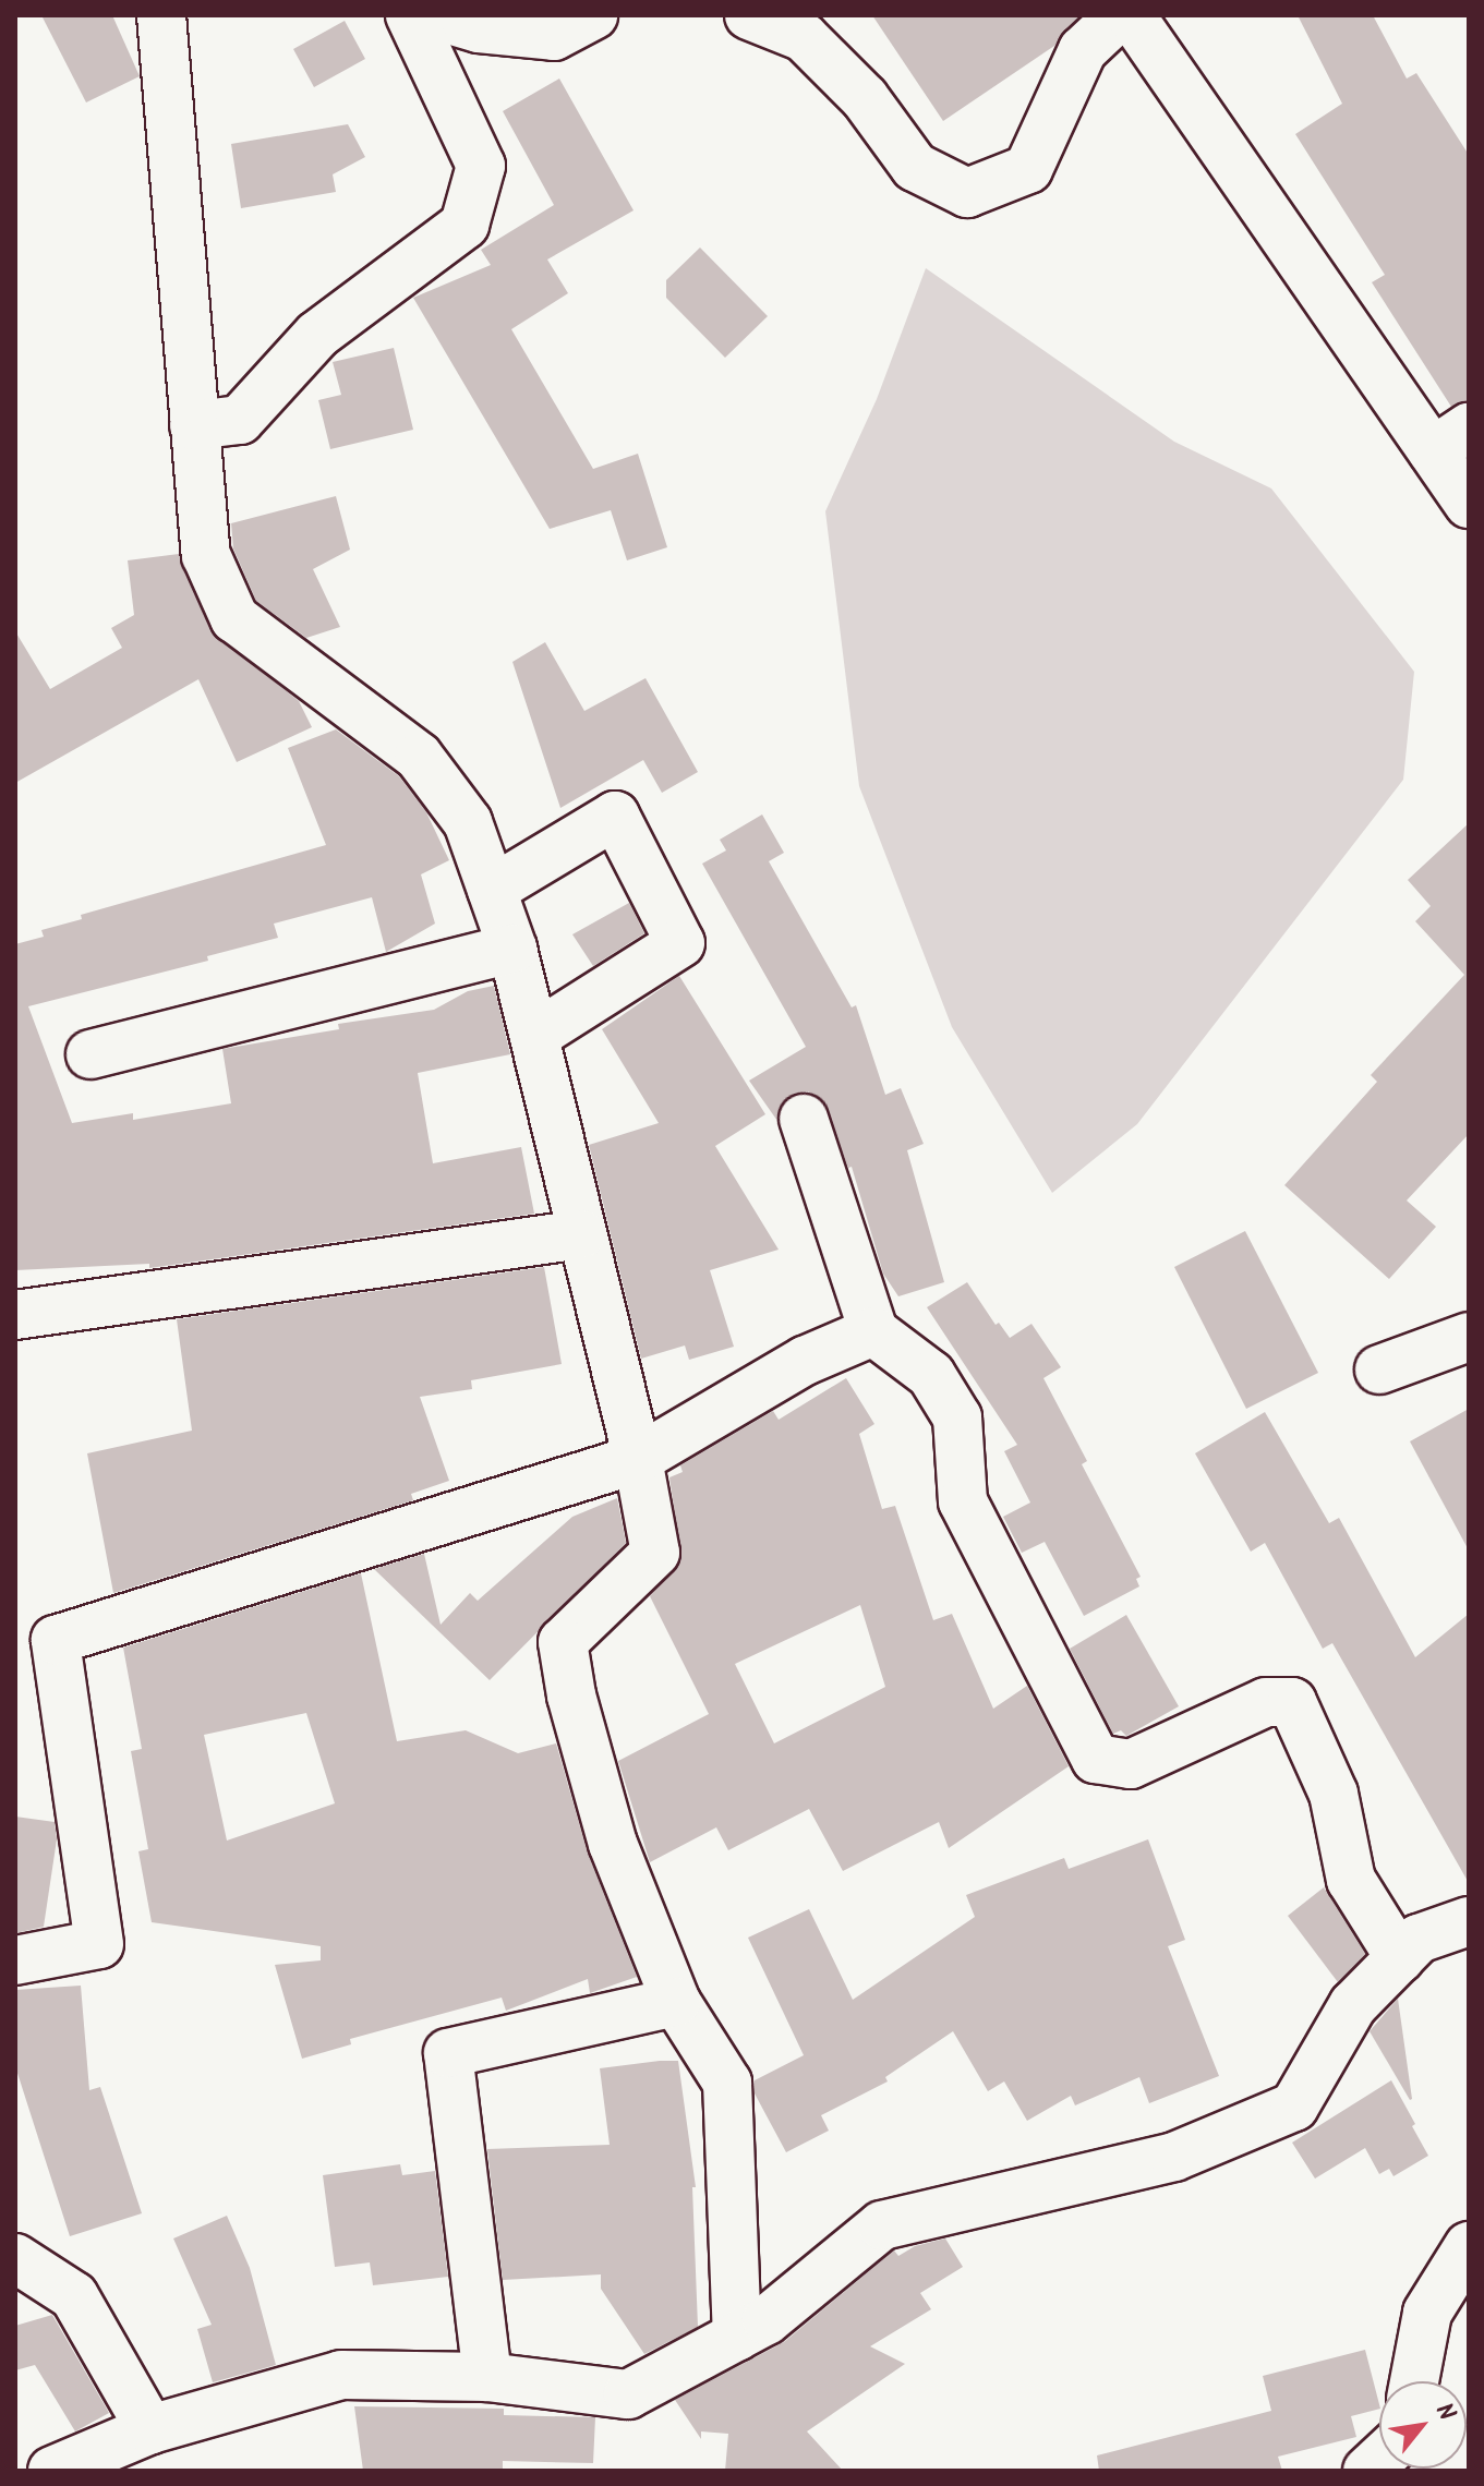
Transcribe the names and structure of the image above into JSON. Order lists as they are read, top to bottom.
{
  "north": "top right"
}
